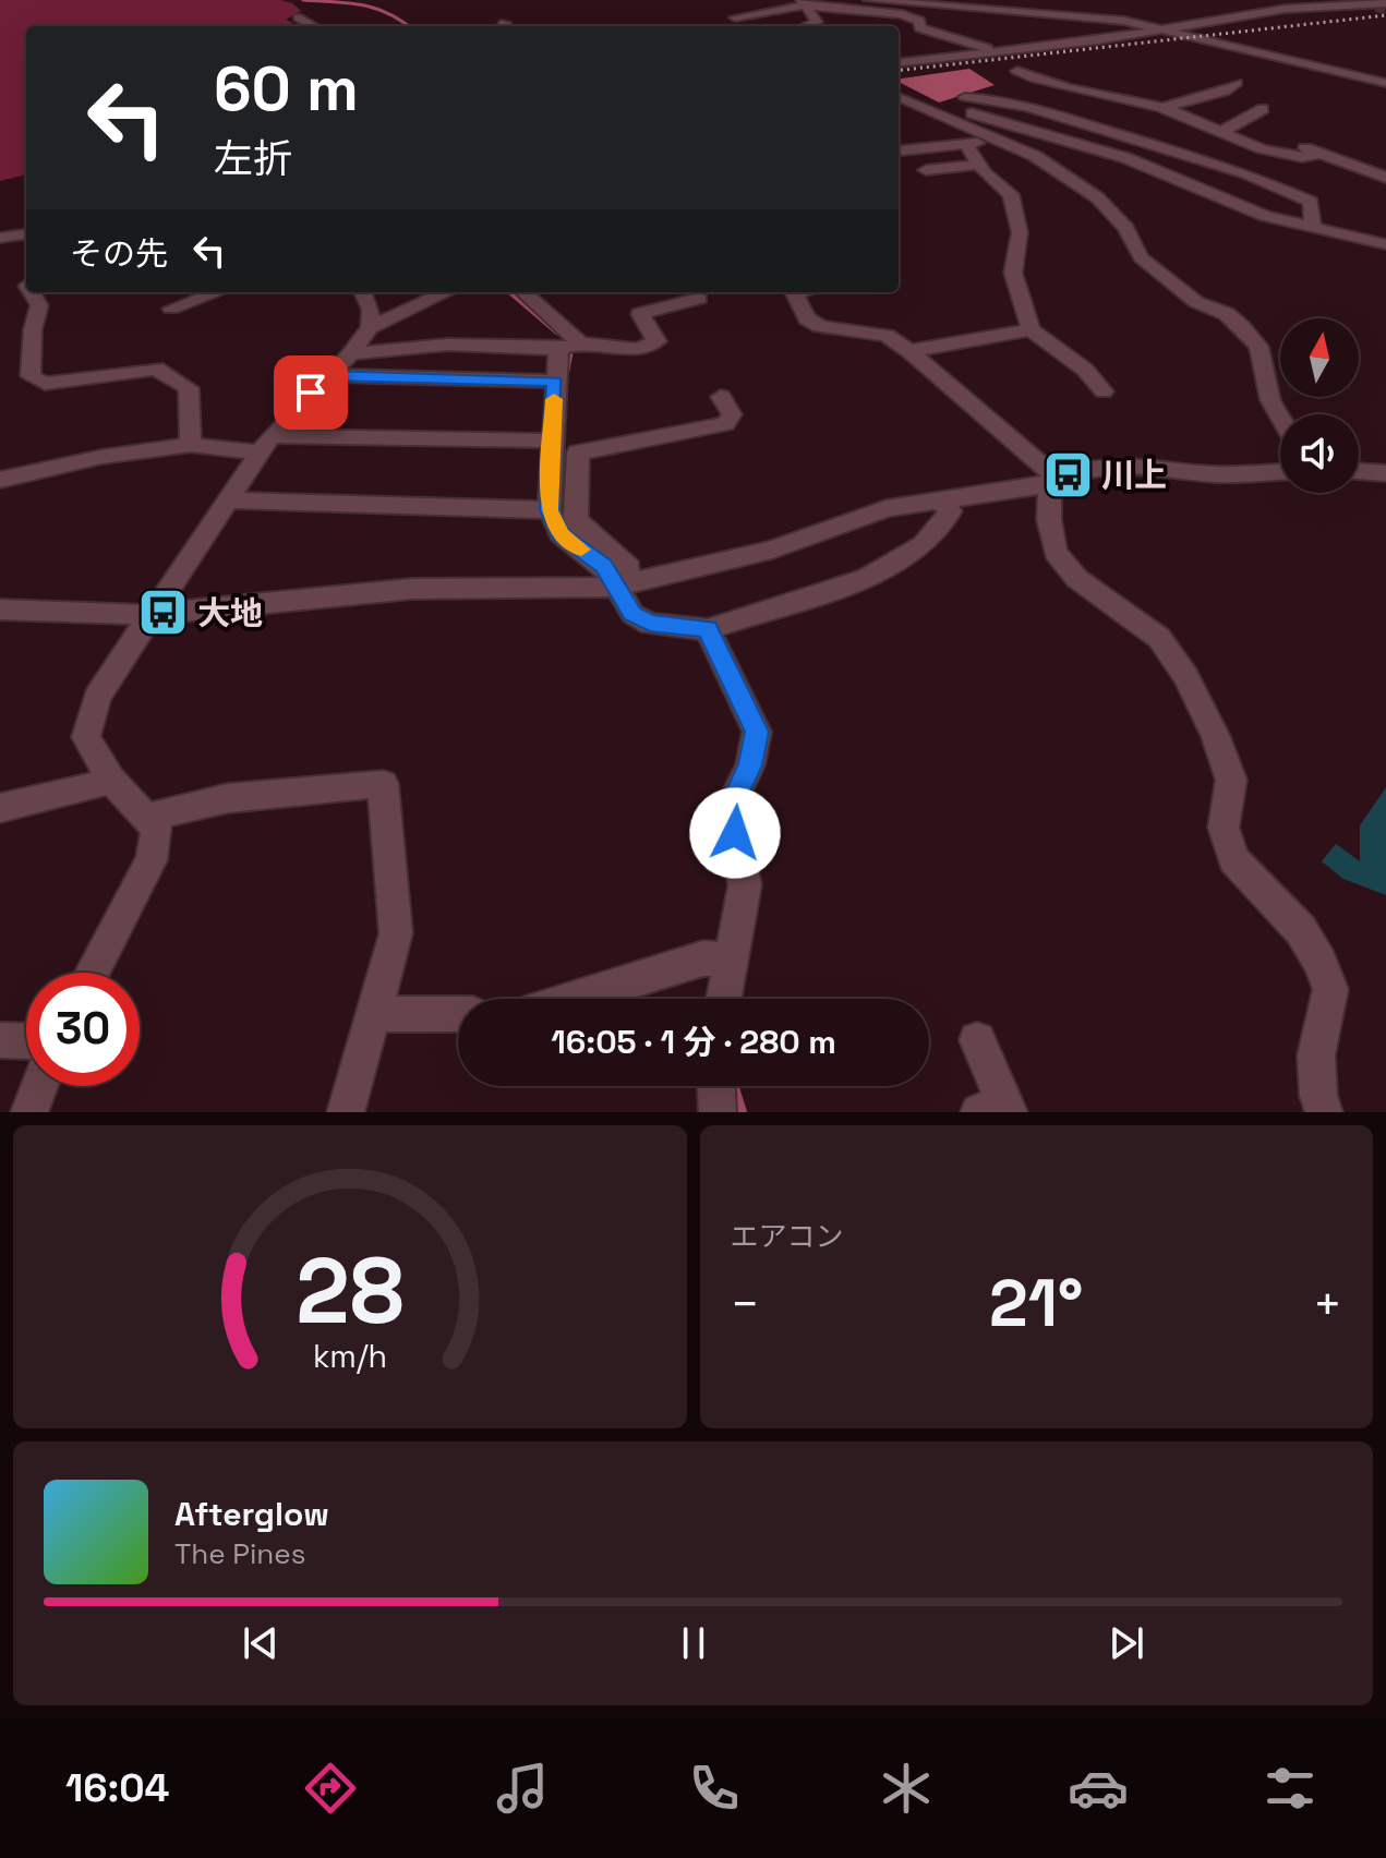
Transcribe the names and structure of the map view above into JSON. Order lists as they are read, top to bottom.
{
  "places": {
    "bus stop": ["川上", "大地"]
  },
  "north": "top",
  "page": {
    "turn": ["60 m", "左折"],
    "then": "その先",
    "limit": "30",
    "trip": "16:05 · 1 分 · 280 m",
    "tile": "エアコン",
    "heat": ["−", "21°", "+"],
    "song": ["Afterglow", "The Pines"],
    "tabs": "16:04",
    "gauge": ["28", "km/h"]
  }
}
